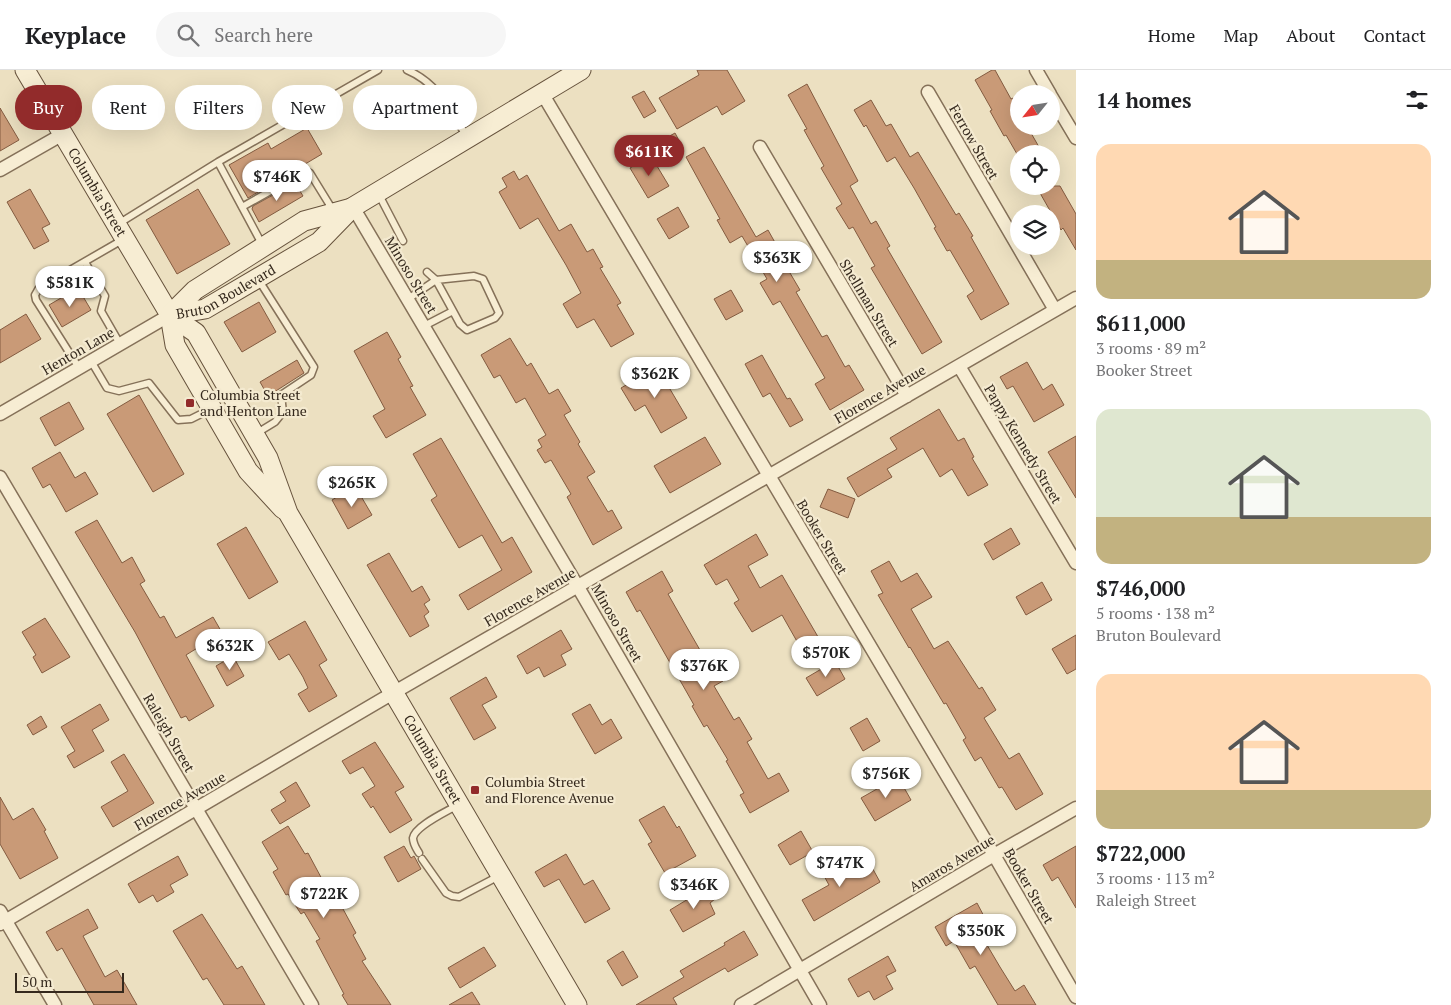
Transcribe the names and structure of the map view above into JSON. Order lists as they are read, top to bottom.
{
  "streets": {
    "street": [
      "Ferrow Street",
      "Columbia Street",
      "Minoso Street",
      "Bruton Boulevard",
      "Shellman Street",
      "Henton Lane",
      "Florence Avenue",
      "Pappy Kennedy Street",
      "Booker Street",
      "Raleigh Street",
      "Amaros Avenue"
    ]
  },
  "crossings": [
    ["Ferrow Street", "Florence Avenue"],
    ["Columbia Street", "Bruton Boulevard"],
    ["Columbia Street", "Henton Lane"],
    ["Columbia Street", "Florence Avenue"],
    ["Minoso Street", "Bruton Boulevard"],
    ["Minoso Street", "Florence Avenue"],
    ["Minoso Street", "Amaros Avenue"],
    ["Bruton Boulevard", "Henton Lane"],
    ["Bruton Boulevard", "Booker Street"],
    ["Shellman Street", "Florence Avenue"],
    ["Florence Avenue", "Pappy Kennedy Street"],
    ["Florence Avenue", "Booker Street"],
    ["Florence Avenue", "Raleigh Street"],
    ["Booker Street", "Amaros Avenue"]
  ],
  "places": {
    "transit": ["Columbia Street and Henton Lane", "Columbia Street and Florence Avenue"]
  },
  "scale_bar": "50 m",
  "north": "bottom left",
  "page": {
    "header": "Keyplace",
    "search": "Search here",
    "nav": [
      "Home",
      "Map",
      "About",
      "Contact"
    ],
    "heading": "14 homes",
    "chip": [
      "Buy",
      "Rent",
      "Filters",
      "New",
      "Apartment"
    ],
    "list": [
      {
        "name": "$611,000",
        "note": "3 rooms · 89 m² · Booker Street"
      },
      {
        "name": "$746,000",
        "note": "5 rooms · 138 m² · Bruton Boulevard"
      },
      {
        "name": "$722,000",
        "note": "3 rooms · 113 m² · Raleigh Street"
      }
    ],
    "price": [
      "$611K",
      "$746K",
      "$363K",
      "$581K",
      "$362K",
      "$265K",
      "$632K",
      "$570K",
      "$376K",
      "$756K",
      "$747K",
      "$346K",
      "$722K",
      "$350K"
    ],
    "scale": "50 m"
  }
}
